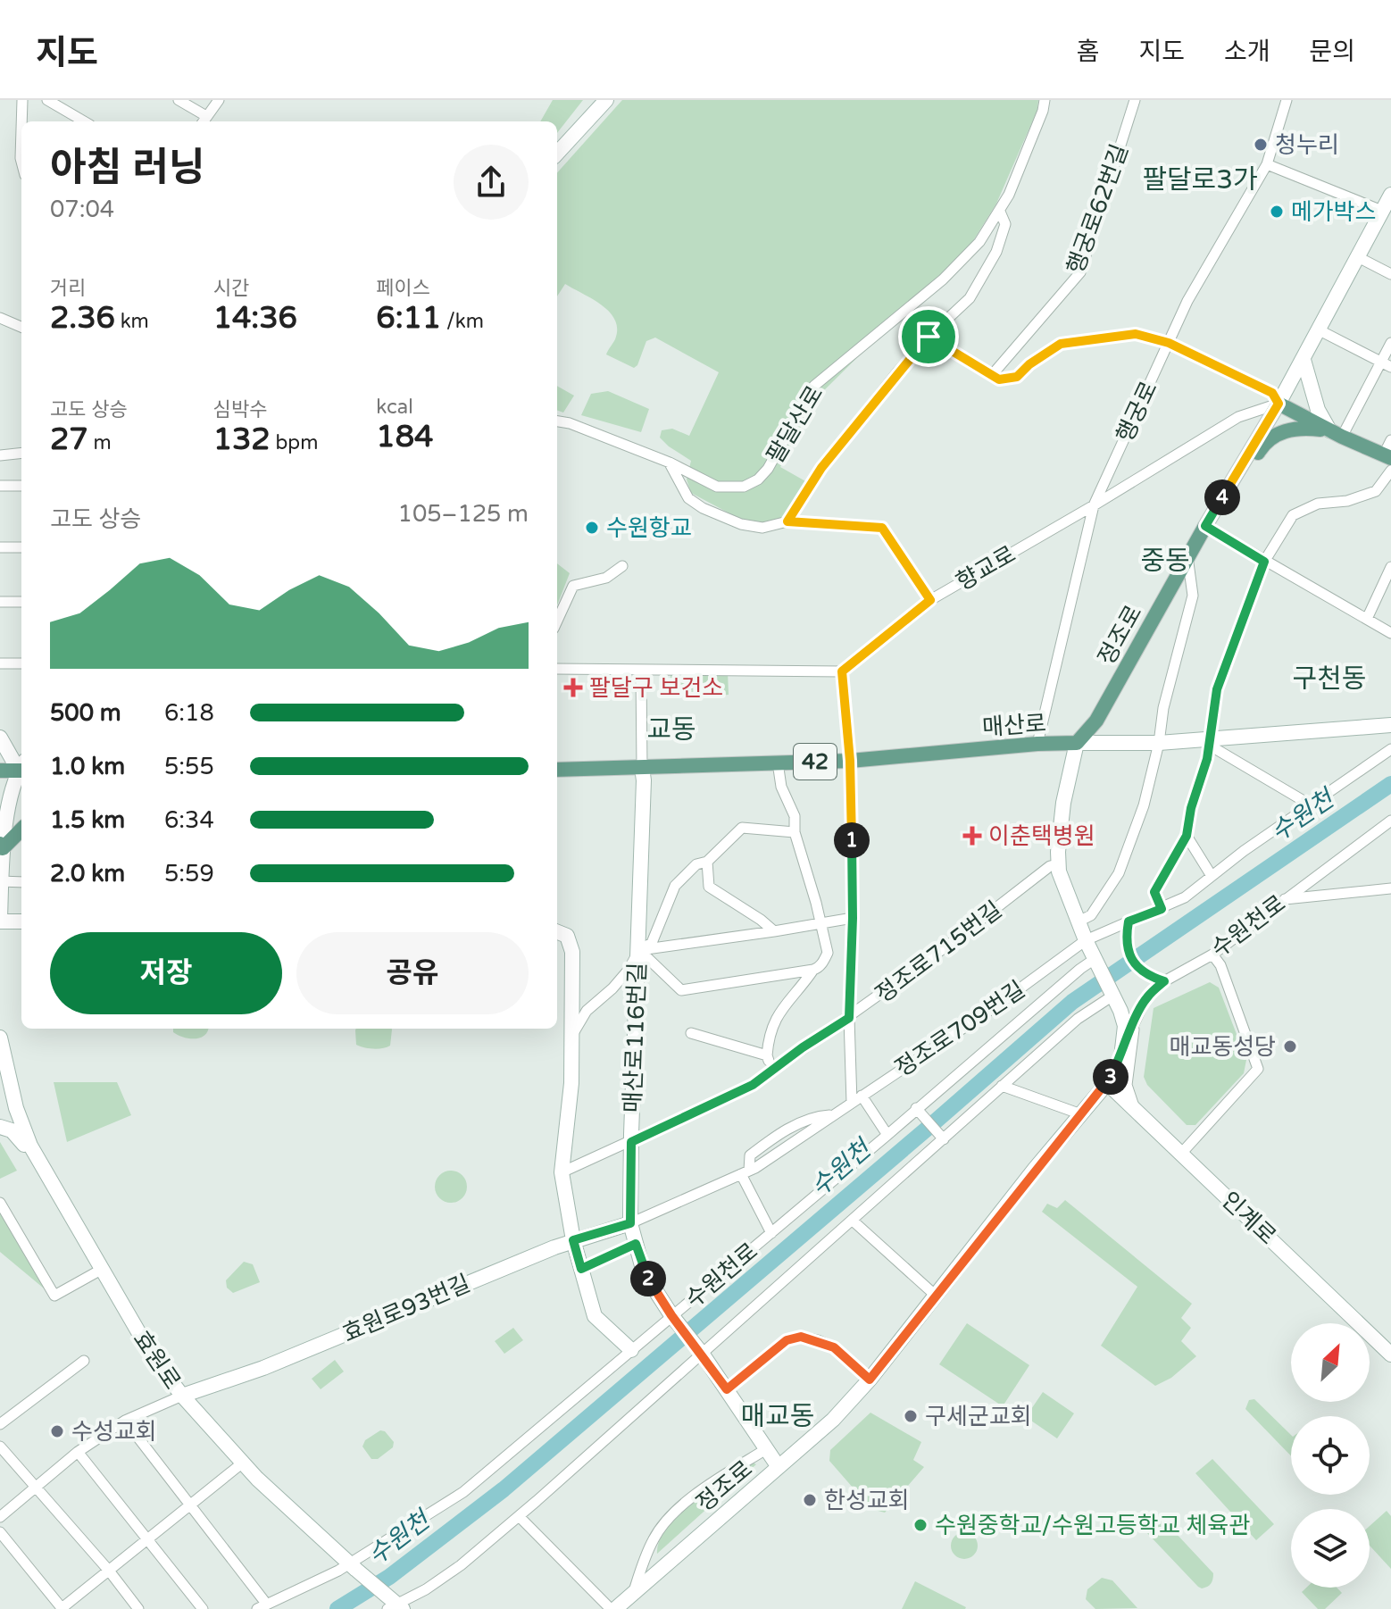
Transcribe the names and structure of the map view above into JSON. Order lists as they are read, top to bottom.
{
  "streets": {
    "main road": ["정조로", "매산로", "42"],
    "street": [
      "행궁로62번길",
      "행궁로",
      "팔달산로",
      "향교로",
      "수원천로",
      "정조로715번길",
      "정조로709번길",
      "매산로116번길",
      "인계로",
      "효원로93번길",
      "효원로"
    ]
  },
  "crossings": [
    ["행궁로", "향교로"],
    ["행궁로", "매산로"],
    ["향교로", "정조로"],
    ["정조로", "매산로"],
    ["정조로", "수원천로"],
    ["정조로", "정조로715번길"],
    ["정조로", "정조로709번길"],
    ["정조로", "매산로116번길"],
    ["정조로", "인계로"],
    ["매산로", "매산로116번길"],
    ["수원천로", "매산로116번길"],
    ["수원천로", "효원로"],
    ["정조로715번길", "매산로116번길"],
    ["정조로709번길", "매산로116번길"],
    ["정조로709번길", "효원로93번길"],
    ["매산로116번길", "효원로93번길"],
    ["효원로93번길", "효원로"]
  ],
  "districts": [
    "팔달로3가",
    "중동",
    "구천동",
    "교동",
    "매교동"
  ],
  "water": ["수원천"],
  "places": {
    "other": [
      "청누리",
      "메가박스",
      "수원항교",
      "매교동성당",
      "구세군교회",
      "수성교회",
      "한성교회",
      "수원중학교/수원고등학교 체육관"
    ],
    "health": ["팔달구 보건소", "이춘택병원"]
  },
  "north": "top right",
  "page": {
    "header": "지도",
    "nav": [
      "홈",
      "지도",
      "소개",
      "문의"
    ],
    "heading": ["아침 러닝", "07:04"],
    "stats": [
      ["거리", "2.36 km"],
      ["시간", "14:36"],
      ["페이스", "6:11 /km"],
      ["고도 상승", "27 m"],
      ["심박수", "132 bpm"],
      ["kcal", "184"]
    ],
    "pins": [
      "4",
      "1",
      "3",
      "2"
    ],
    "chart": ["고도 상승", "105–125 m"],
    "list": [
      {
        "name": "500 m",
        "note": "6:18"
      },
      {
        "name": "1.0 km",
        "note": "5:55"
      },
      {
        "name": "1.5 km",
        "note": "6:34"
      },
      {
        "name": "2.0 km",
        "note": "5:59"
      }
    ],
    "buttons": ["저장", "공유"]
  }
}
